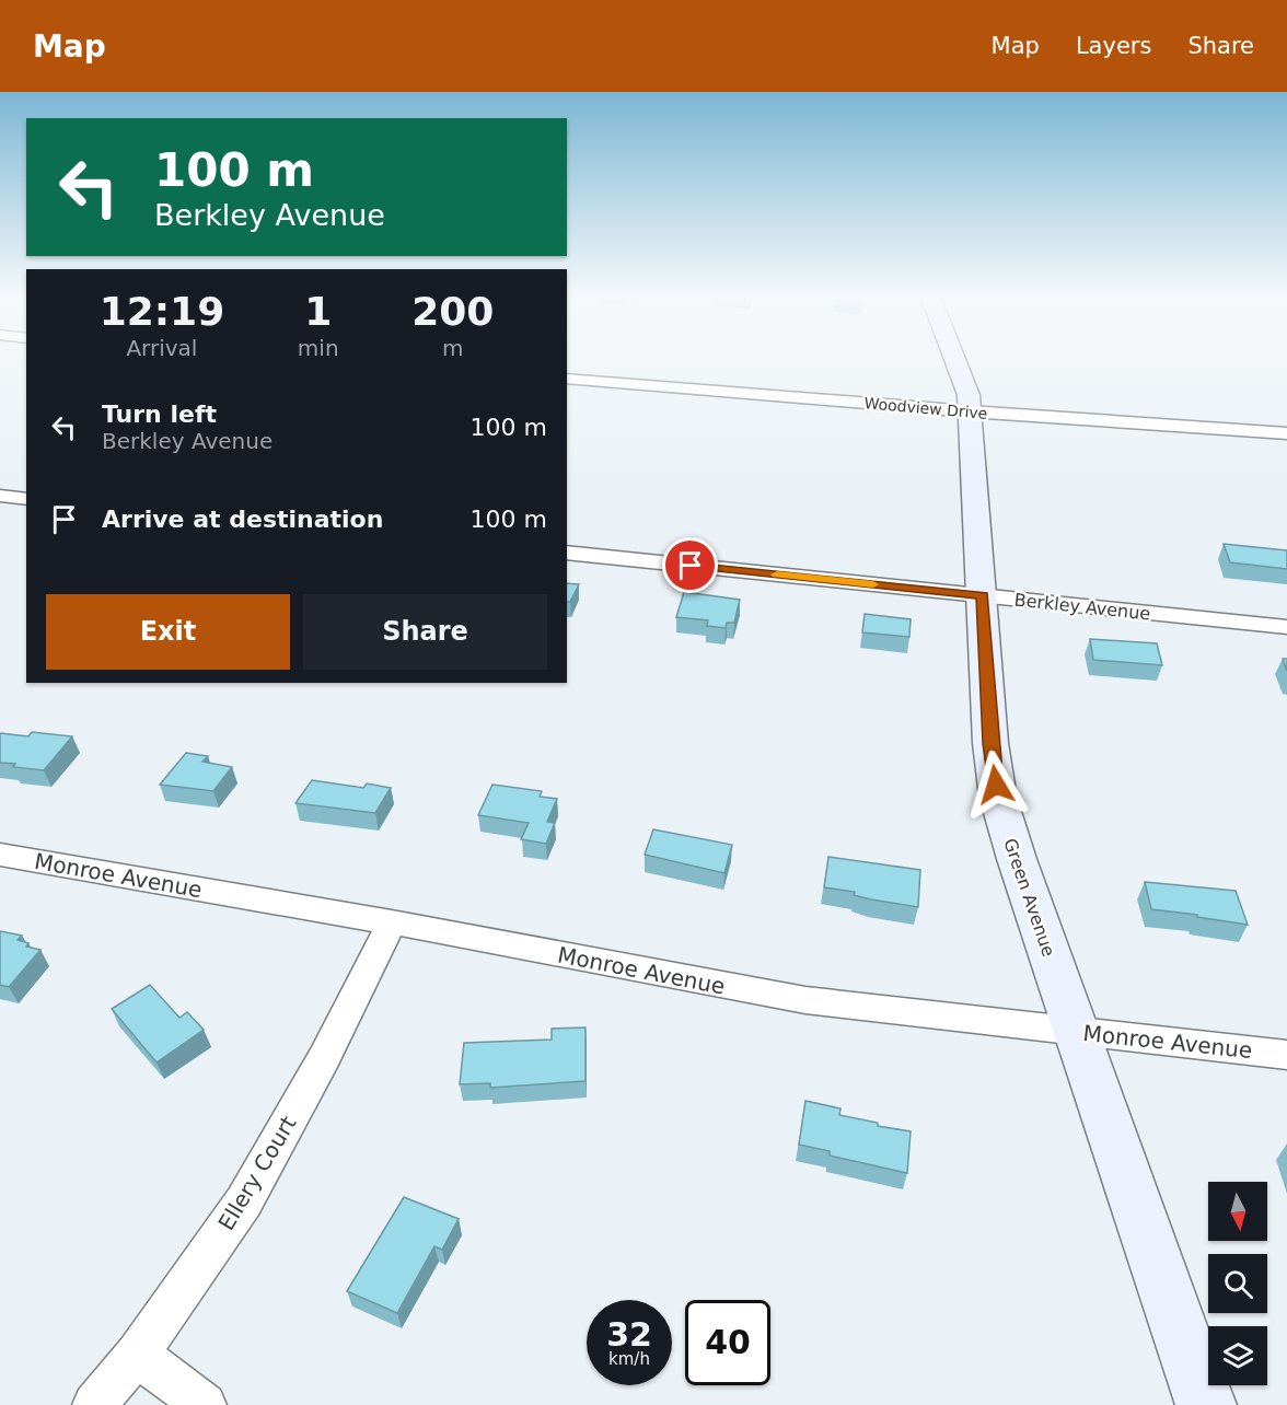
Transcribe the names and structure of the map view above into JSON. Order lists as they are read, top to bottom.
{
  "streets": {
    "street": [
      "Woodview Drive",
      "Berkley Avenue",
      "Monroe Avenue",
      "Green Avenue",
      "Ellery Court"
    ]
  },
  "crossings": [
    ["Woodview Drive", "Green Avenue"],
    ["Berkley Avenue", "Green Avenue"],
    ["Monroe Avenue", "Green Avenue"],
    ["Monroe Avenue", "Ellery Court"]
  ],
  "north": "bottom",
  "page": {
    "header": "Map",
    "nav": ["Map", "Layers", "Share"],
    "turn": ["100 m", "Berkley Avenue"],
    "eta": [
      "12:19",
      "Arrival",
      "1",
      "min",
      "200",
      "m"
    ],
    "list": [
      {
        "name": "Turn left",
        "note": "Berkley Avenue",
        "value": "100 m"
      },
      {
        "name": "Arrive at destination",
        "value": "100 m"
      }
    ],
    "buttons": ["Exit", "Share"],
    "speed": "32 km/h",
    "limit": "40"
  }
}
